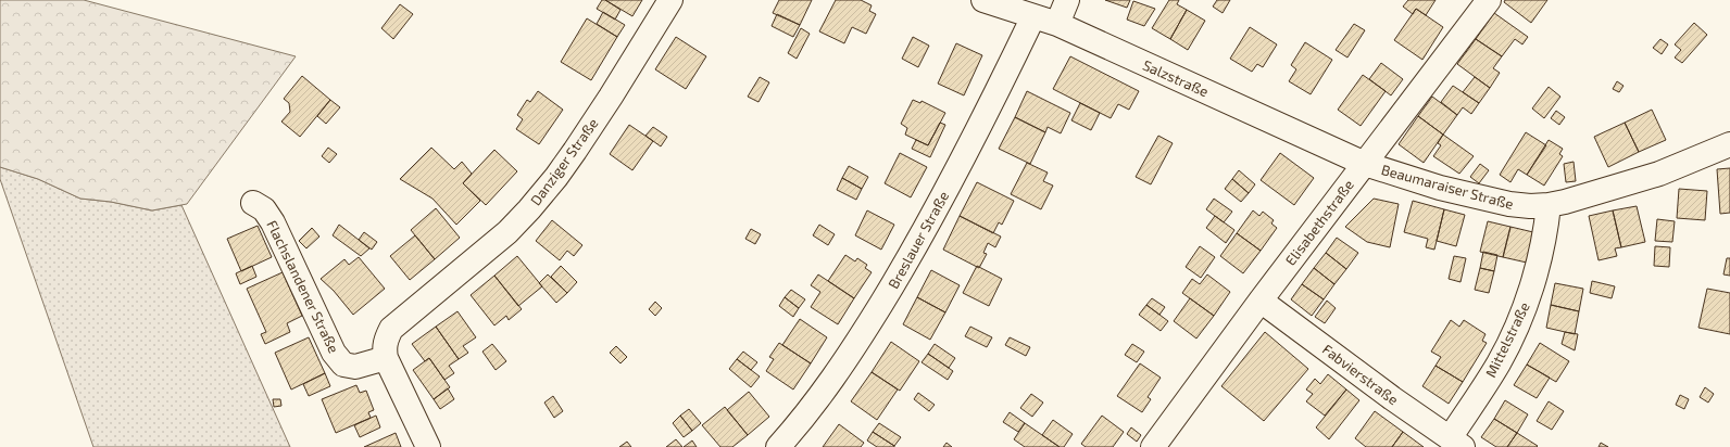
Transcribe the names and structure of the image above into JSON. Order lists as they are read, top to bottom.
{
  "streets": {
    "street": [
      "Salzstraße",
      "Danziger Straße",
      "Beaumaraiser Straße",
      "Elisabethstraße",
      "Breslauer Straße",
      "Flachslandener Straße",
      "Mittelstraße",
      "Fabvierstraße"
    ]
  },
  "crossings": [
    ["Salzstraße", "Beaumaraiser Straße"],
    ["Salzstraße", "Elisabethstraße"],
    ["Salzstraße", "Breslauer Straße"],
    ["Danziger Straße", "Flachslandener Straße"],
    ["Beaumaraiser Straße", "Elisabethstraße"],
    ["Beaumaraiser Straße", "Mittelstraße"],
    ["Elisabethstraße", "Fabvierstraße"],
    ["Mittelstraße", "Fabvierstraße"]
  ]
}
